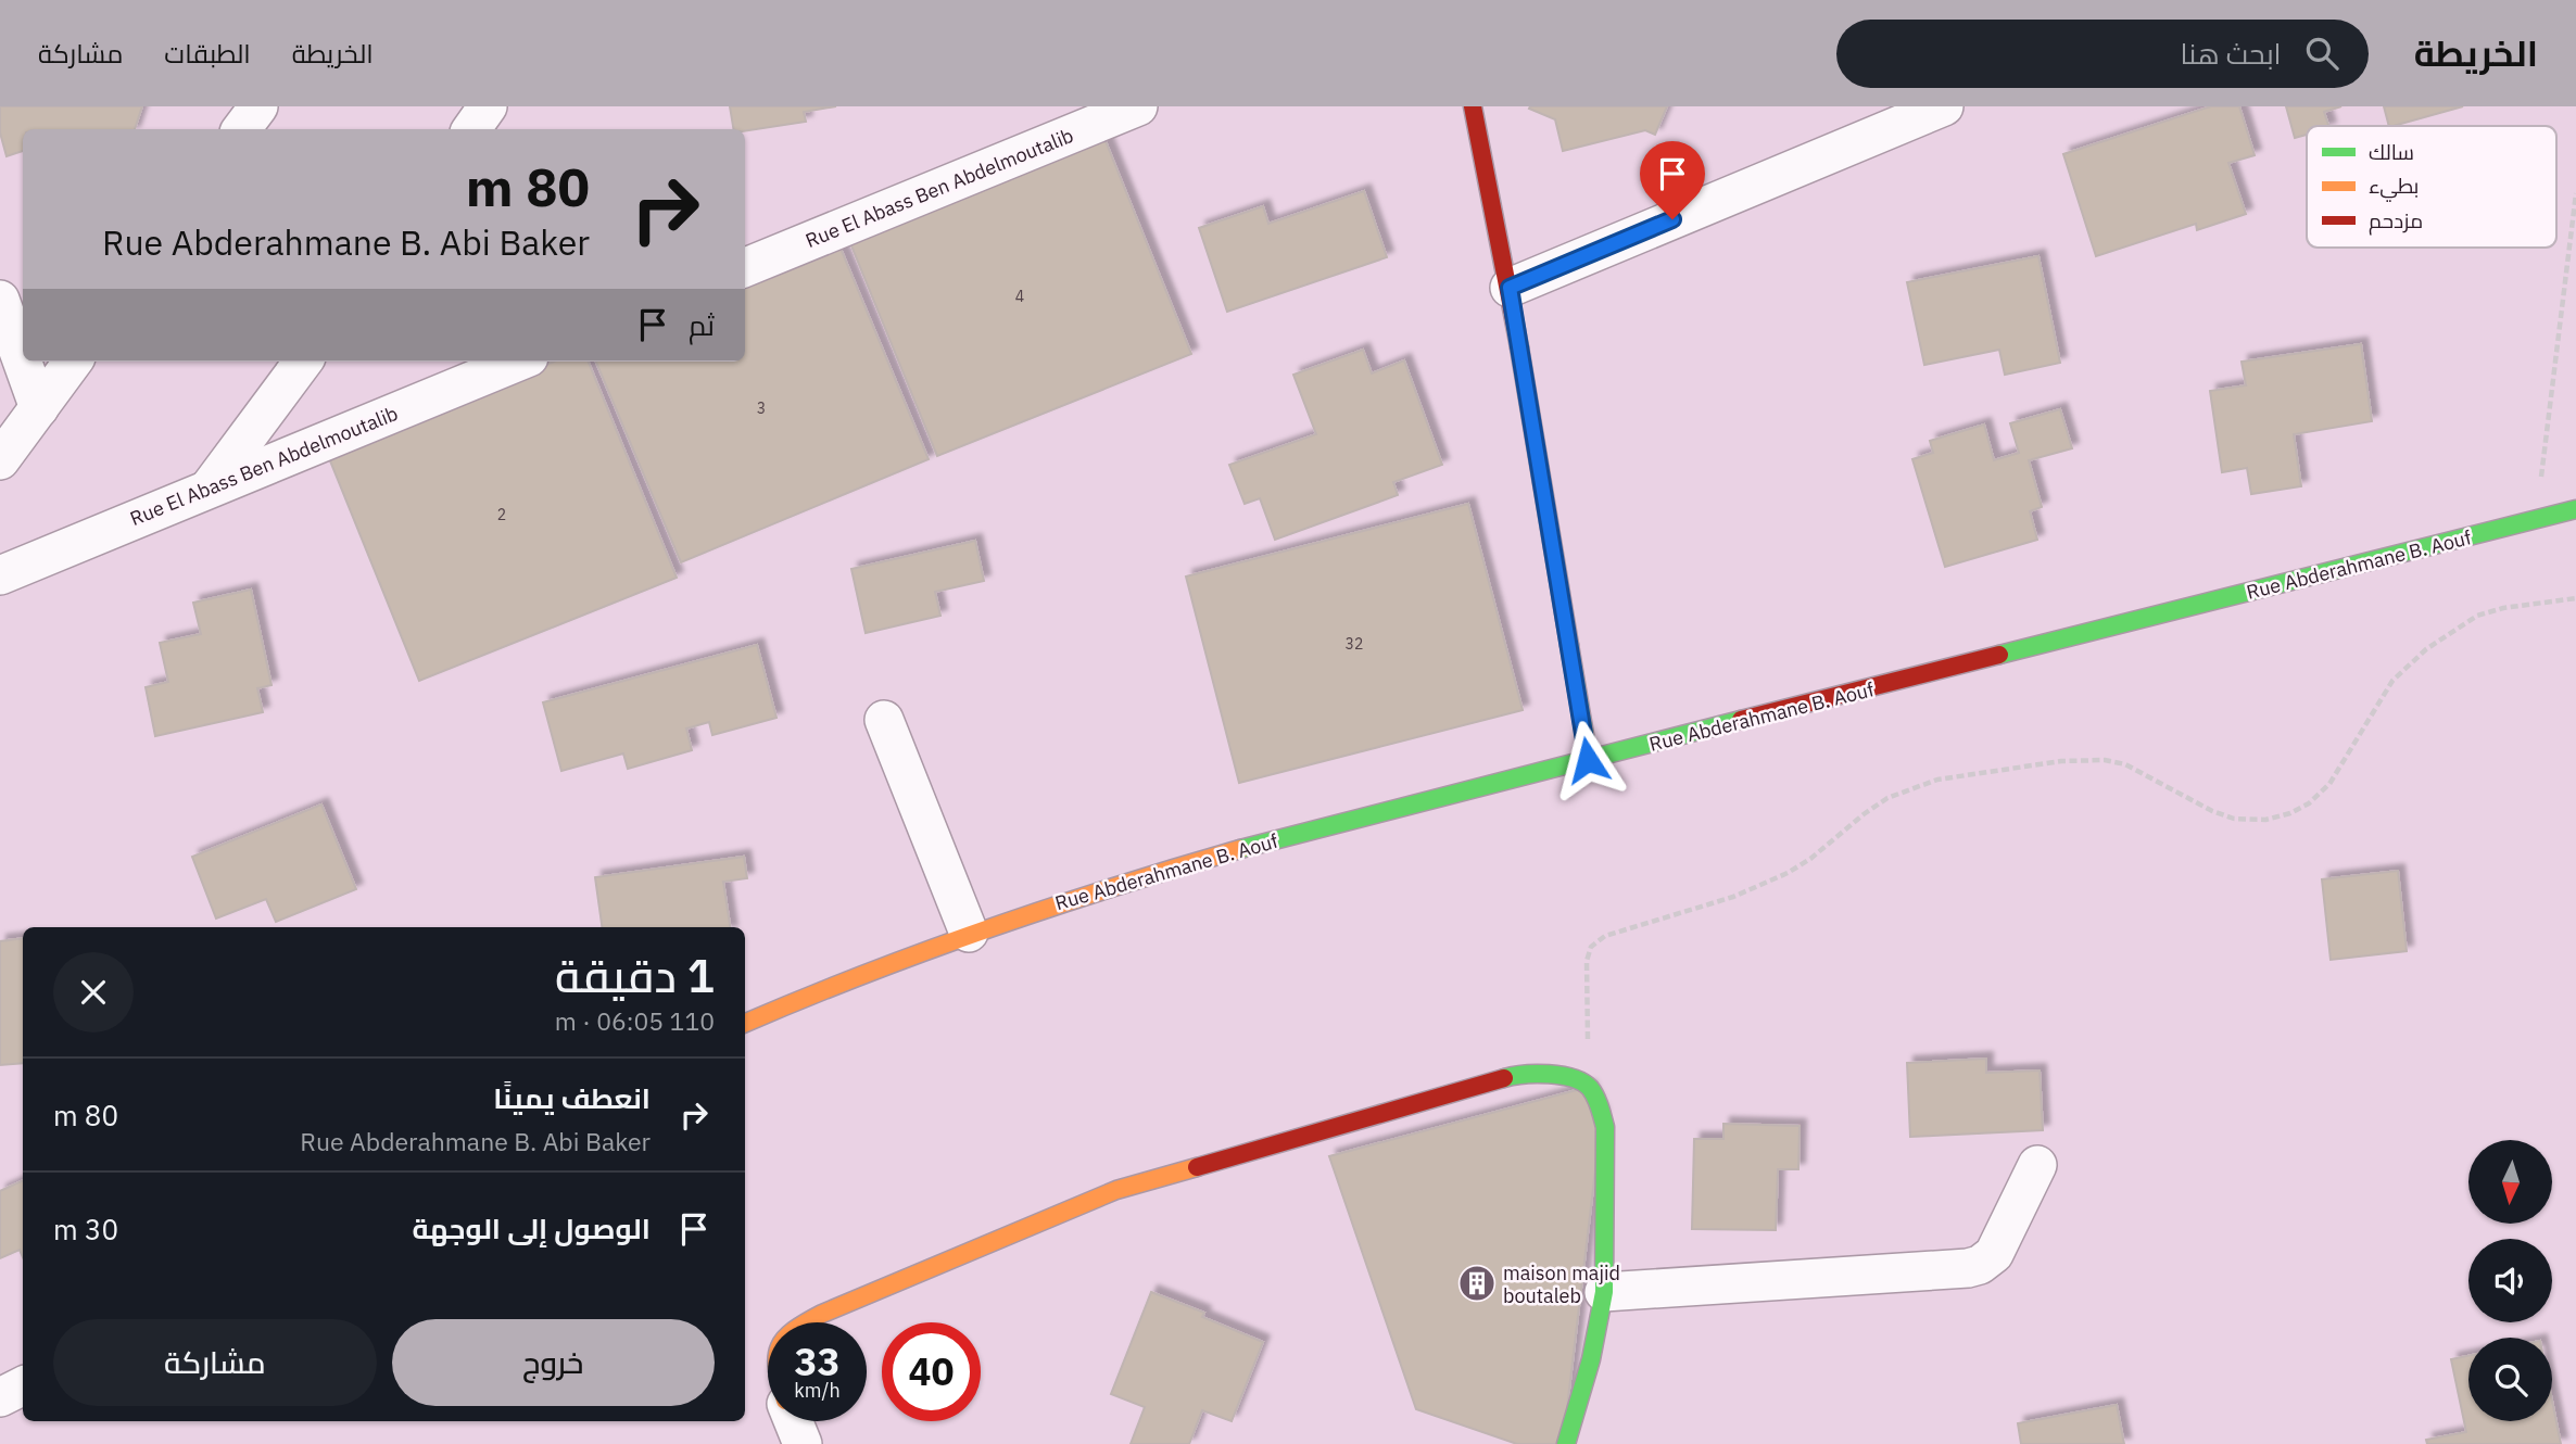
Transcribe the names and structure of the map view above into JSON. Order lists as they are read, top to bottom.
{
  "streets": {
    "street": ["Rue El Abass Ben Abdelmoutalib", "Rue Abderahmane B. Aouf"]
  },
  "places": {
    "building": ["maison majid boutaleb"]
  },
  "house_numbers": [
    "4",
    "3",
    "2",
    "32"
  ],
  "legend": ["سالك", "بطيء", "مزدحم"],
  "north": "bottom",
  "page": {
    "header": "الخريطة",
    "search": "ابحث هنا",
    "nav": ["الخريطة", "الطبقات", "مشاركة"],
    "turn": ["80 m", "Rue Abderahmane B. Abi Baker"],
    "then": "ثم",
    "heading": ["1 دقيقة", "110 m · 06:05"],
    "list": [
      {
        "name": "انعطف يمينًا",
        "note": "Rue Abderahmane B. Abi Baker",
        "value": "80 m"
      },
      {
        "name": "الوصول إلى الوجهة",
        "value": "30 m"
      }
    ],
    "buttons": ["خروج", "مشاركة"],
    "speed": "33 km/h",
    "limit": "40"
  }
}
